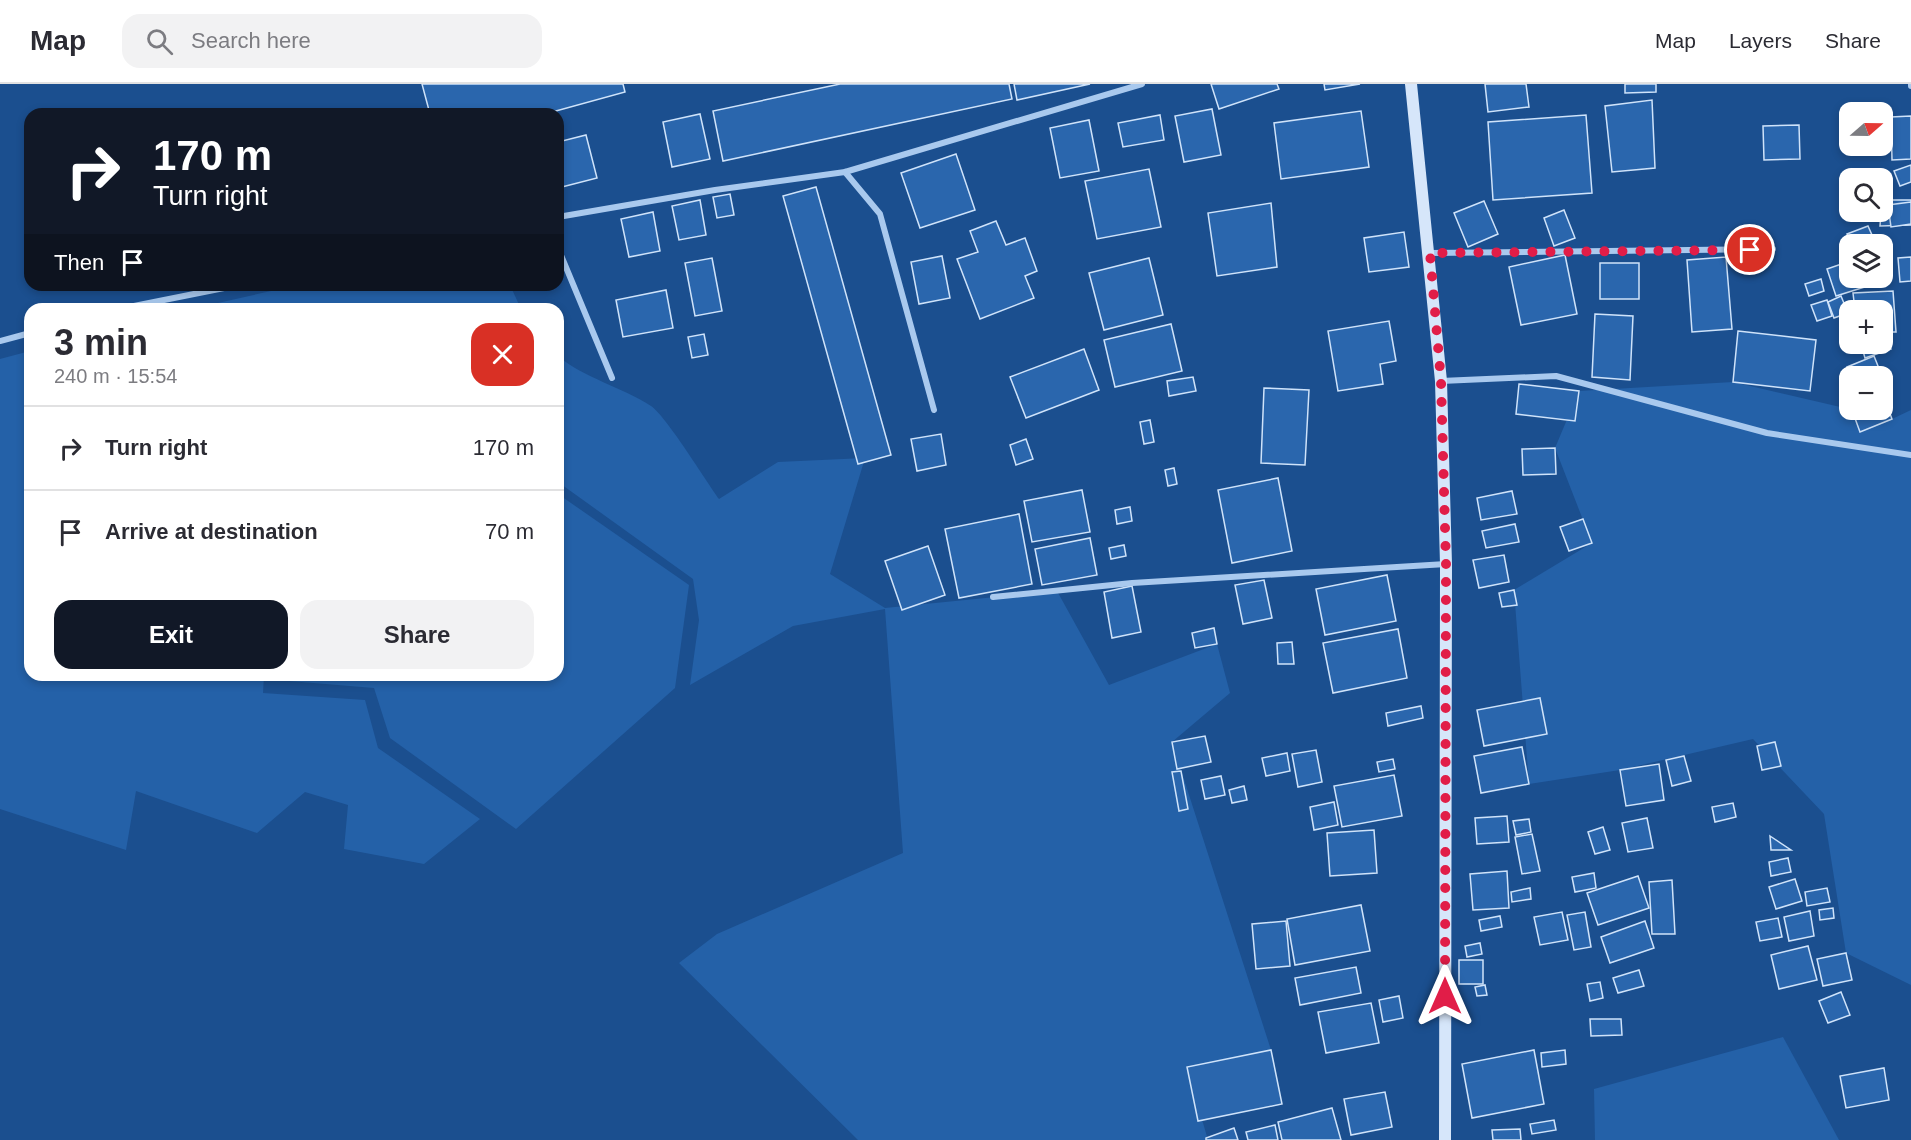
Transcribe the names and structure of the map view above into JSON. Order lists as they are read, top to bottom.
{
  "north": "right",
  "page": {
    "header": "Map",
    "search": "Search here",
    "nav": ["Map", "Layers", "Share"],
    "map_buttons": ["+", "−"],
    "turn": ["170 m", "Turn right"],
    "then": "Then",
    "heading": ["3 min", "240 m · 15:54"],
    "list": [
      {
        "name": "Turn right",
        "value": "170 m"
      },
      {
        "name": "Arrive at destination",
        "value": "70 m"
      }
    ],
    "buttons": ["Exit", "Share"]
  }
}
